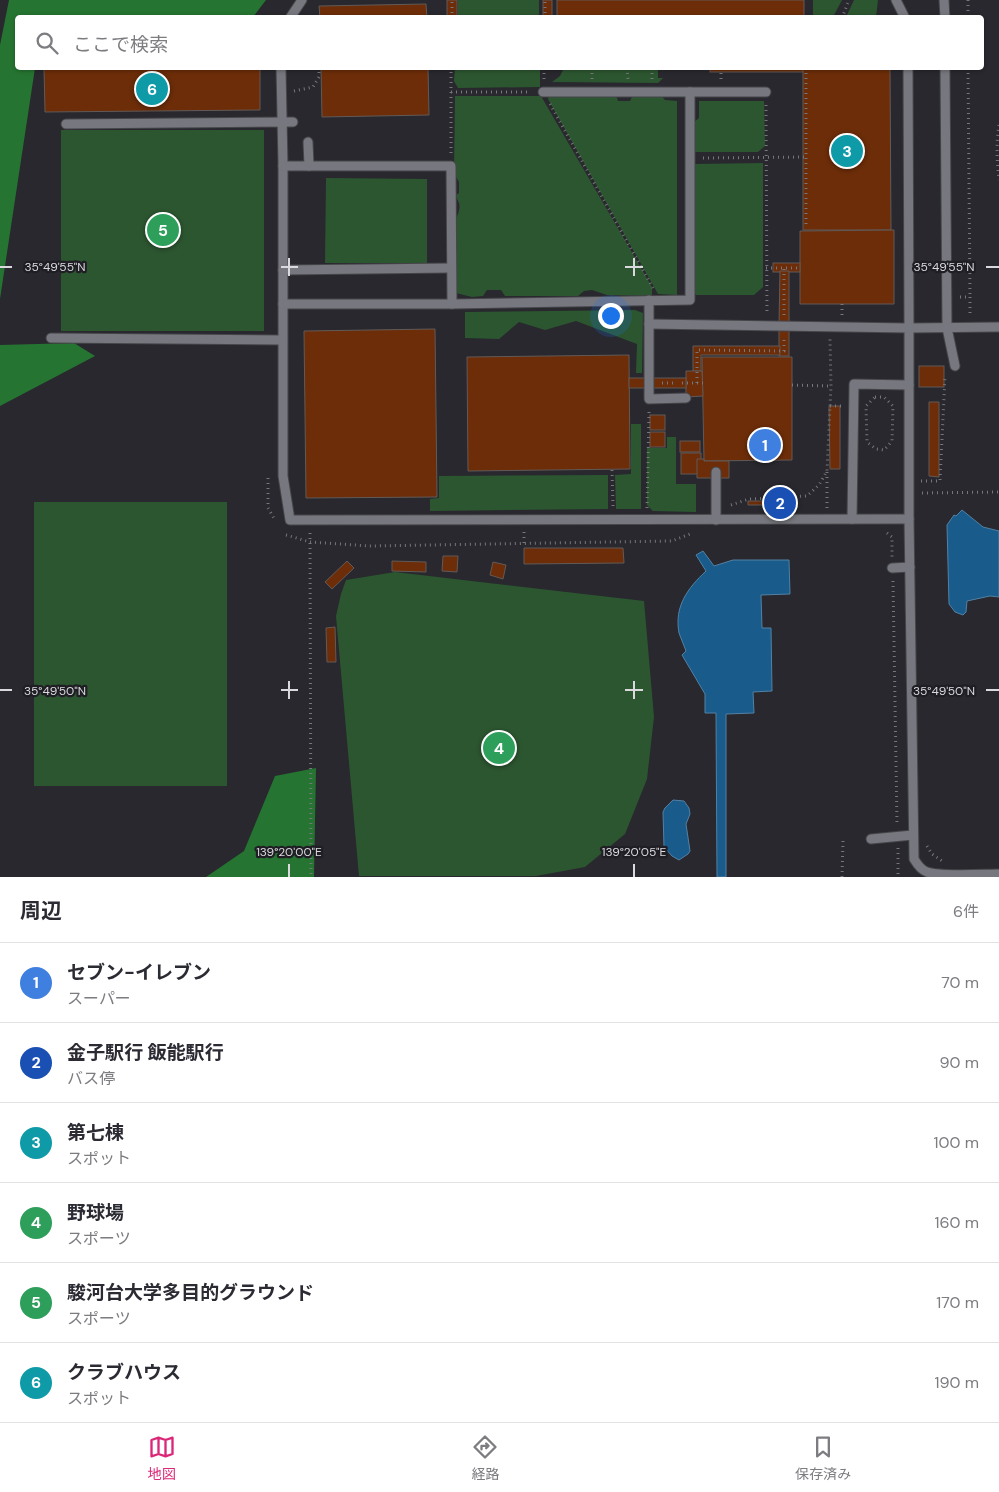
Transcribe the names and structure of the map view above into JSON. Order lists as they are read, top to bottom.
{
  "page": {
    "search": "ここで検索",
    "pins": [
      "6",
      "3",
      "5",
      "1",
      "2",
      "4"
    ],
    "heading": ["周辺", "6件"],
    "list": [
      {
        "mark": "1",
        "name": "セブン-イレブン",
        "note": "スーパー",
        "value": "70 m"
      },
      {
        "mark": "2",
        "name": "金子駅行 飯能駅行",
        "note": "バス停",
        "value": "90 m"
      },
      {
        "mark": "3",
        "name": "第七棟",
        "note": "スポット",
        "value": "100 m"
      },
      {
        "mark": "4",
        "name": "野球場",
        "note": "スポーツ",
        "value": "160 m"
      },
      {
        "mark": "5",
        "name": "駿河台大学多目的グラウンド",
        "note": "スポーツ",
        "value": "170 m"
      },
      {
        "mark": "6",
        "name": "クラブハウス",
        "note": "スポット",
        "value": "190 m"
      }
    ],
    "nav": ["地図", "経路", "保存済み"]
  },
  "coordinates": [
    "35°49'55\"N",
    "35°49'50\"N",
    "139°20'00\"E",
    "139°20'05\"E"
  ]
}
